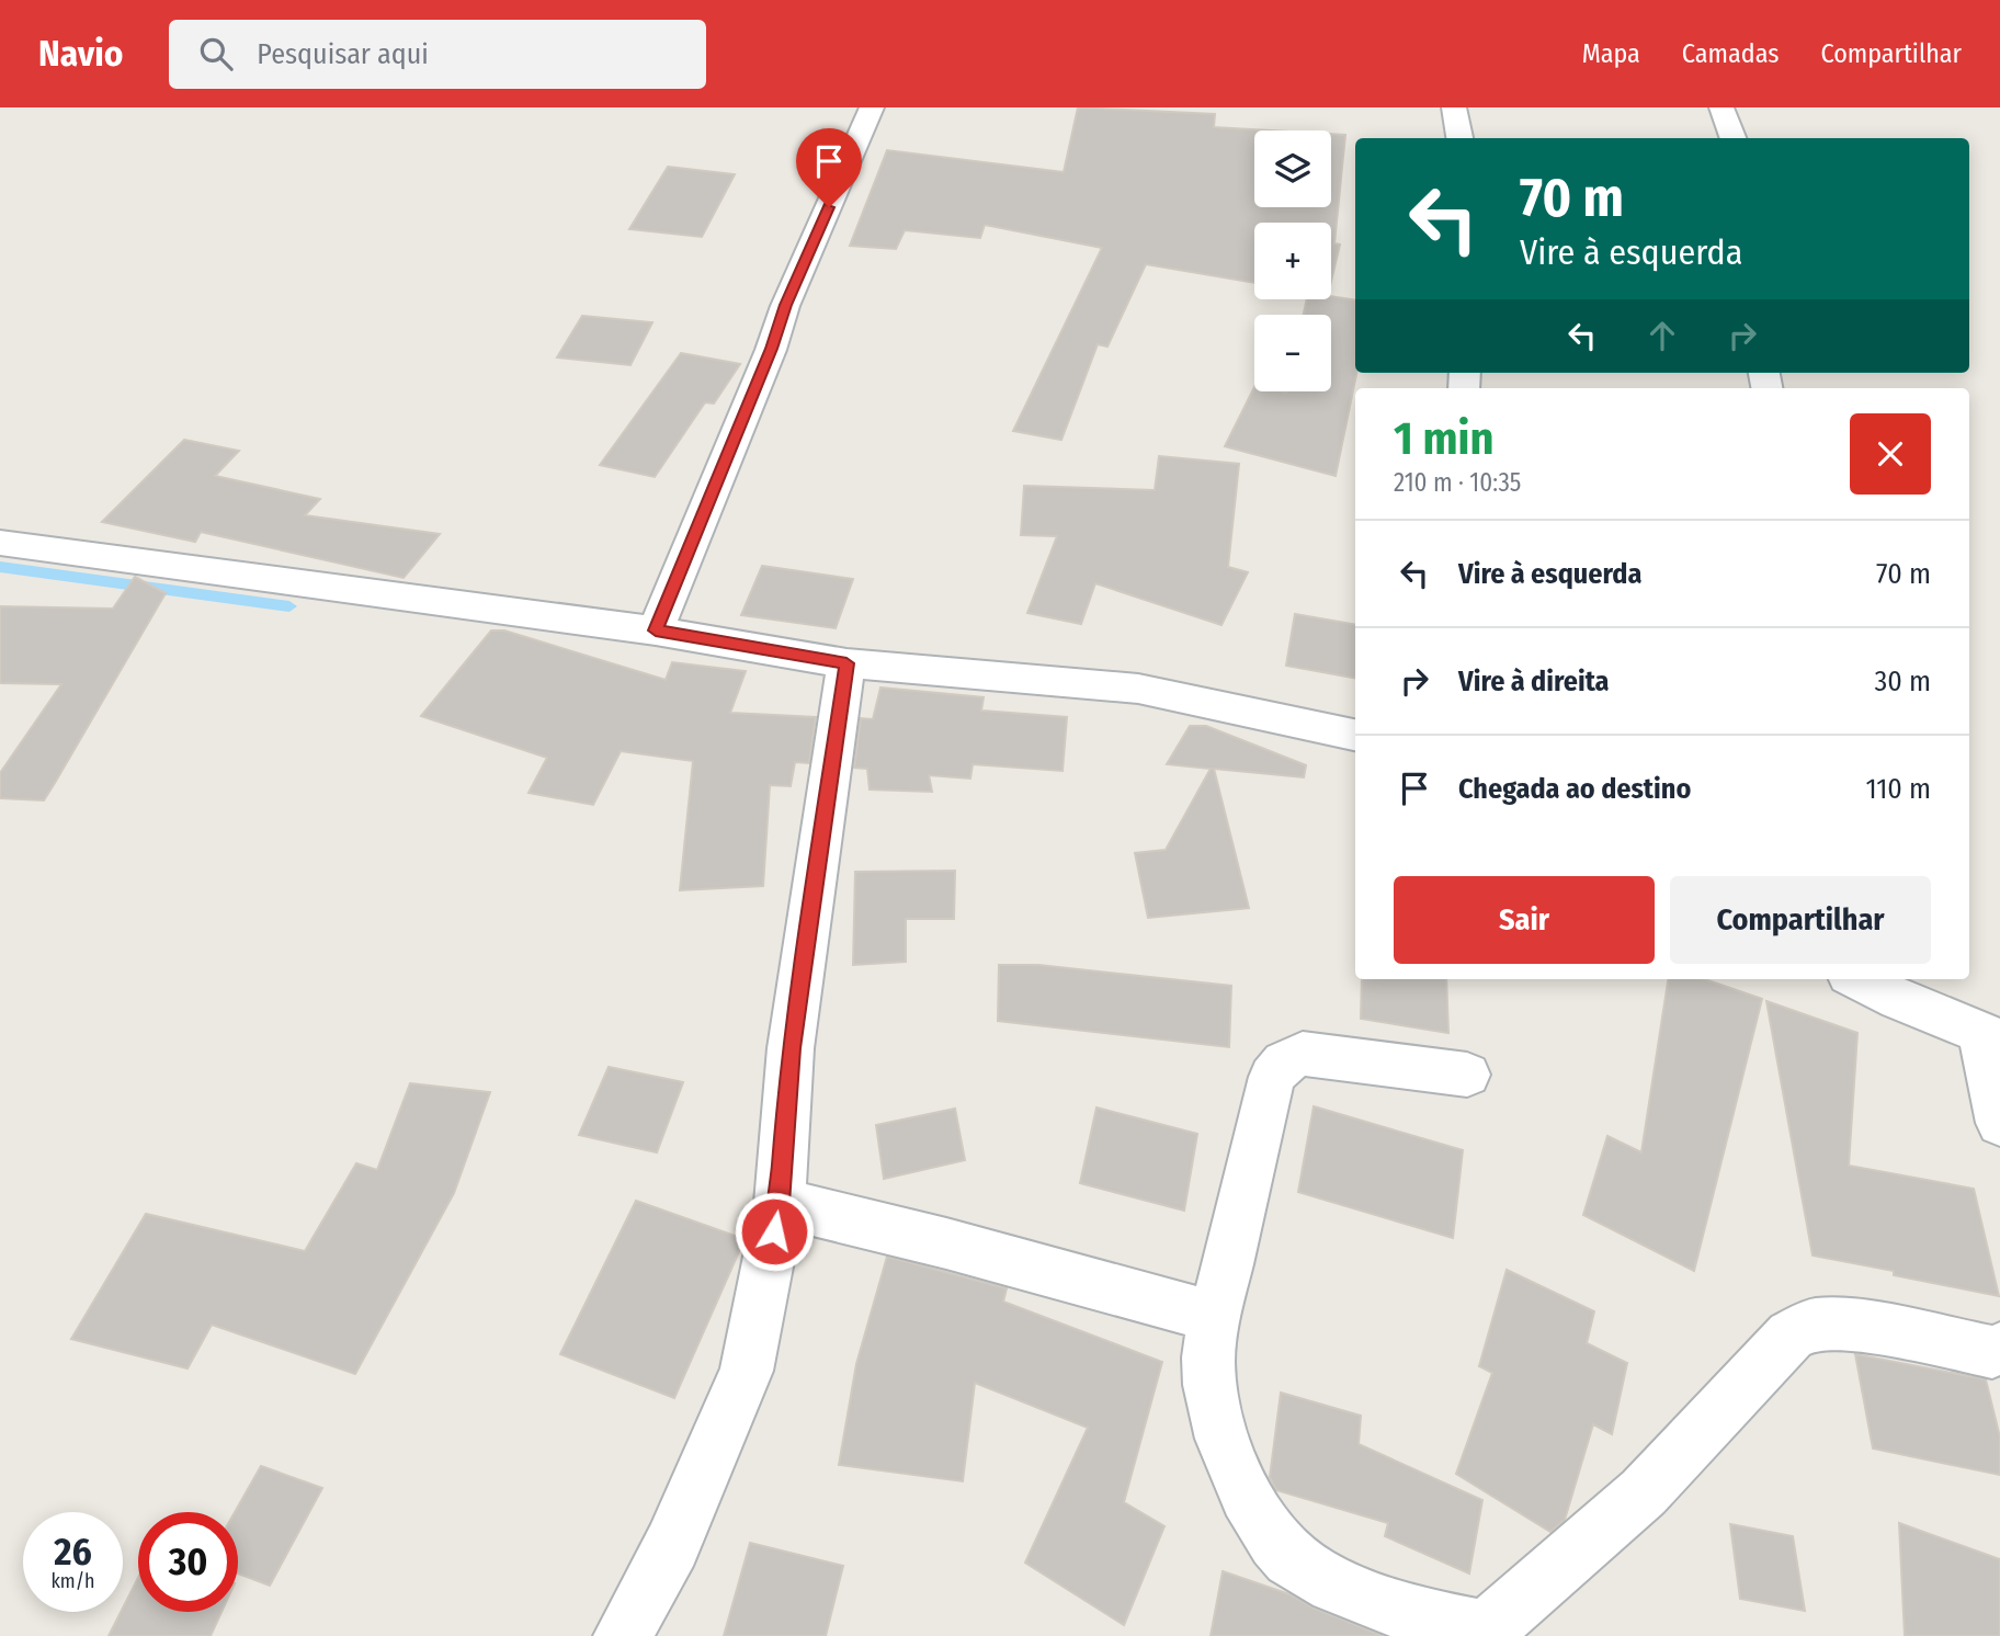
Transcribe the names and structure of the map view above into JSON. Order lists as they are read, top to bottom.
{
  "page": {
    "header": "Navio",
    "search": "Pesquisar aqui",
    "nav": ["Mapa", "Camadas", "Compartilhar"],
    "map_buttons": ["+", "−"],
    "turn": ["70 m", "Vire à esquerda"],
    "heading": ["1 min", "210 m · 10:35"],
    "list": [
      {
        "name": "Vire à esquerda",
        "value": "70 m"
      },
      {
        "name": "Vire à direita",
        "value": "30 m"
      },
      {
        "name": "Chegada ao destino",
        "value": "110 m"
      }
    ],
    "buttons": ["Sair", "Compartilhar"],
    "speed": "26 km/h",
    "limit": "30"
  }
}
